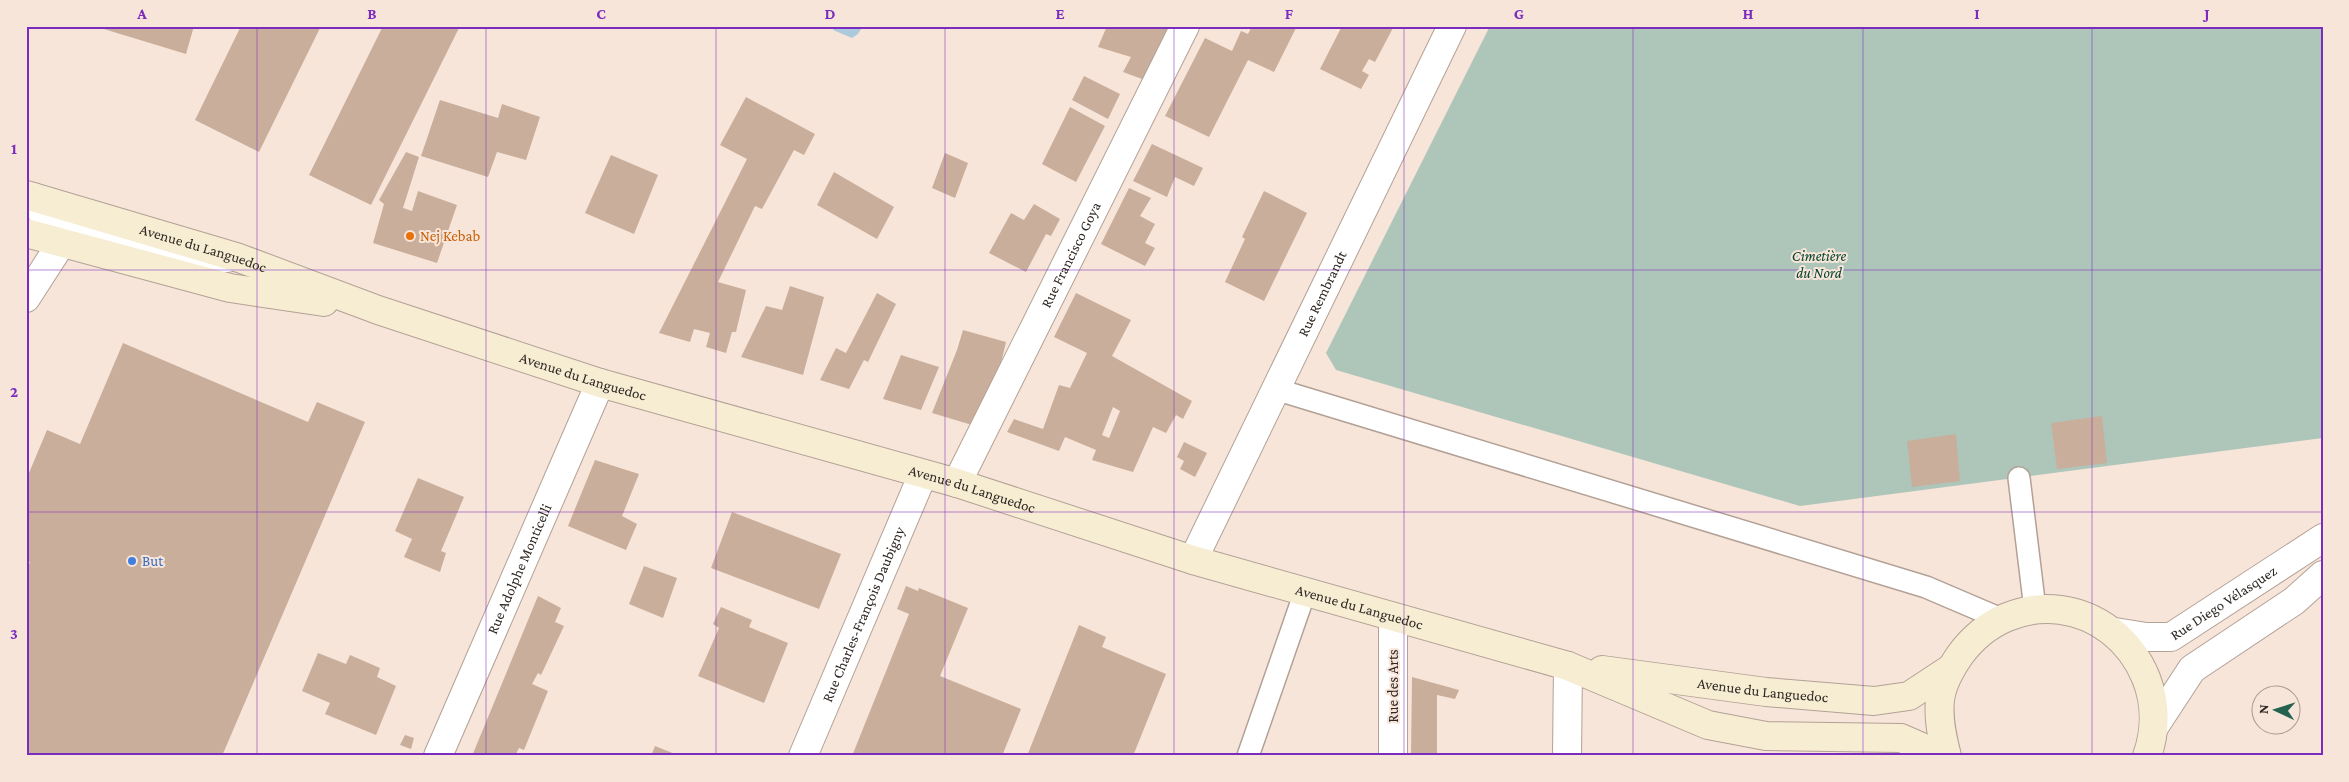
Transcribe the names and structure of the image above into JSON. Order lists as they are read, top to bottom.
{
  "streets": {
    "main road": ["Avenue du Languedoc"],
    "street": [
      "Rue Francisco Goya",
      "Rue Rembrandt",
      "Rue Adolphe Monticelli",
      "Rue Diego Vélasquez",
      "Rue Charles-François Daubigny",
      "Rue des Arts"
    ]
  },
  "crossings": [
    ["Avenue du Languedoc", "Rue Francisco Goya"],
    ["Avenue du Languedoc", "Rue Rembrandt"],
    ["Avenue du Languedoc", "Rue Adolphe Monticelli"],
    ["Avenue du Languedoc", "Rue Charles-François Daubigny"],
    ["Avenue du Languedoc", "Rue des Arts"]
  ],
  "parks": ["Cimetière du Nord"],
  "places": ["Nej Kebab", "But"],
  "north": "left",
  "grid": {
    "columns": [
      "A",
      "B",
      "C",
      "D",
      "E",
      "F",
      "G",
      "H",
      "I",
      "J"
    ],
    "rows": ["1", "2", "3"]
  }
}
